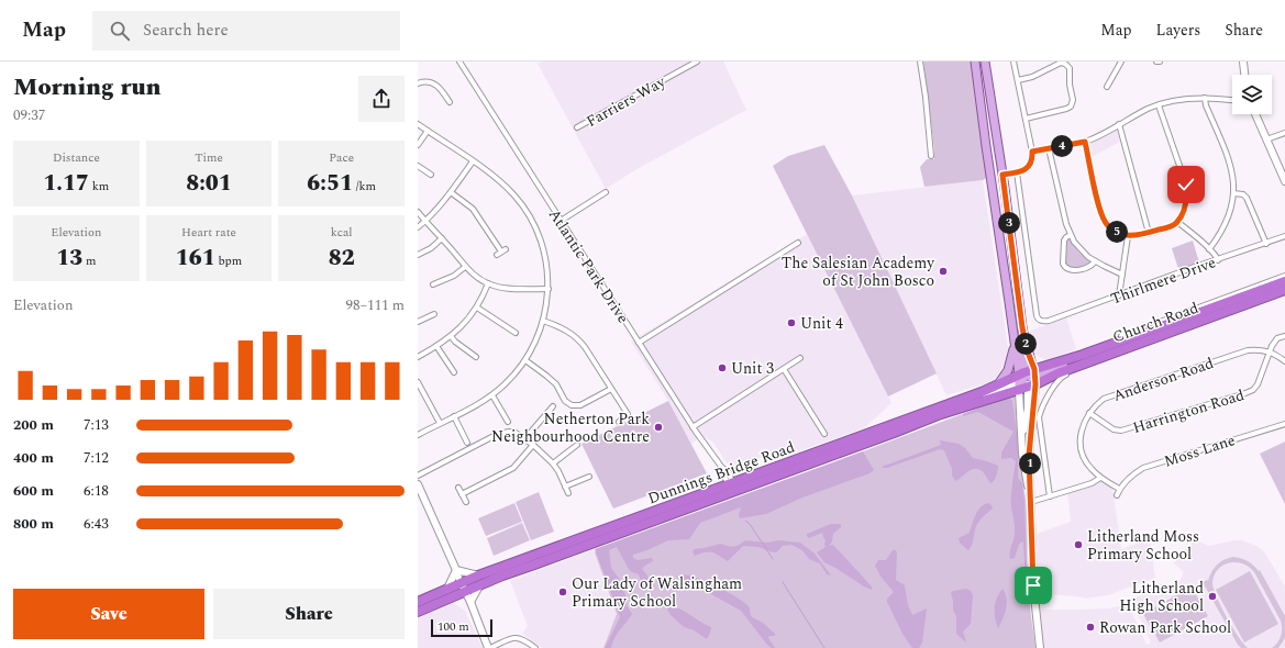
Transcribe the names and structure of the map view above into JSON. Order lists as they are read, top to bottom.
{
  "streets": {
    "highway": ["Church Road", "Dunnings Bridge Road"],
    "street": [
      "Farriers Way",
      "Atlantic Park Drive",
      "Thirlmere Drive",
      "Anderson Road",
      "Harrington Road",
      "Moss Lane"
    ]
  },
  "crossings": [
    ["Atlantic Park Drive", "Dunnings Bridge Road"],
    ["Church Road", "Dunnings Bridge Road"],
    ["Anderson Road", "Harrington Road"]
  ],
  "places": [
    "The Salesian Academy of St John Bosco",
    "Unit 4",
    "Unit 3",
    "Netherton Park Neighbourhood Centre",
    "Litherland Moss Primary School",
    "Our Lady of Walsingham Primary School",
    "Litherland High School",
    "Rowan Park School"
  ],
  "scale_bar": "100 m",
  "page": {
    "header": "Map",
    "search": "Search here",
    "nav": ["Map", "Layers", "Share"],
    "heading": ["Morning run", "09:37"],
    "pins": [
      "4",
      "3",
      "5",
      "2",
      "1"
    ],
    "stats": [
      ["Distance", "1.17 km"],
      ["Time", "8:01"],
      ["Pace", "6:51 /km"],
      ["Elevation", "13 m"],
      ["Heart rate", "161 bpm"],
      ["kcal", "82"]
    ],
    "chart": ["Elevation", "98–111 m"],
    "list": [
      {
        "name": "200 m",
        "note": "7:13"
      },
      {
        "name": "400 m",
        "note": "7:12"
      },
      {
        "name": "600 m",
        "note": "6:18"
      },
      {
        "name": "800 m",
        "note": "6:43"
      }
    ],
    "buttons": ["Save", "Share"],
    "scale": "100 m"
  }
}
